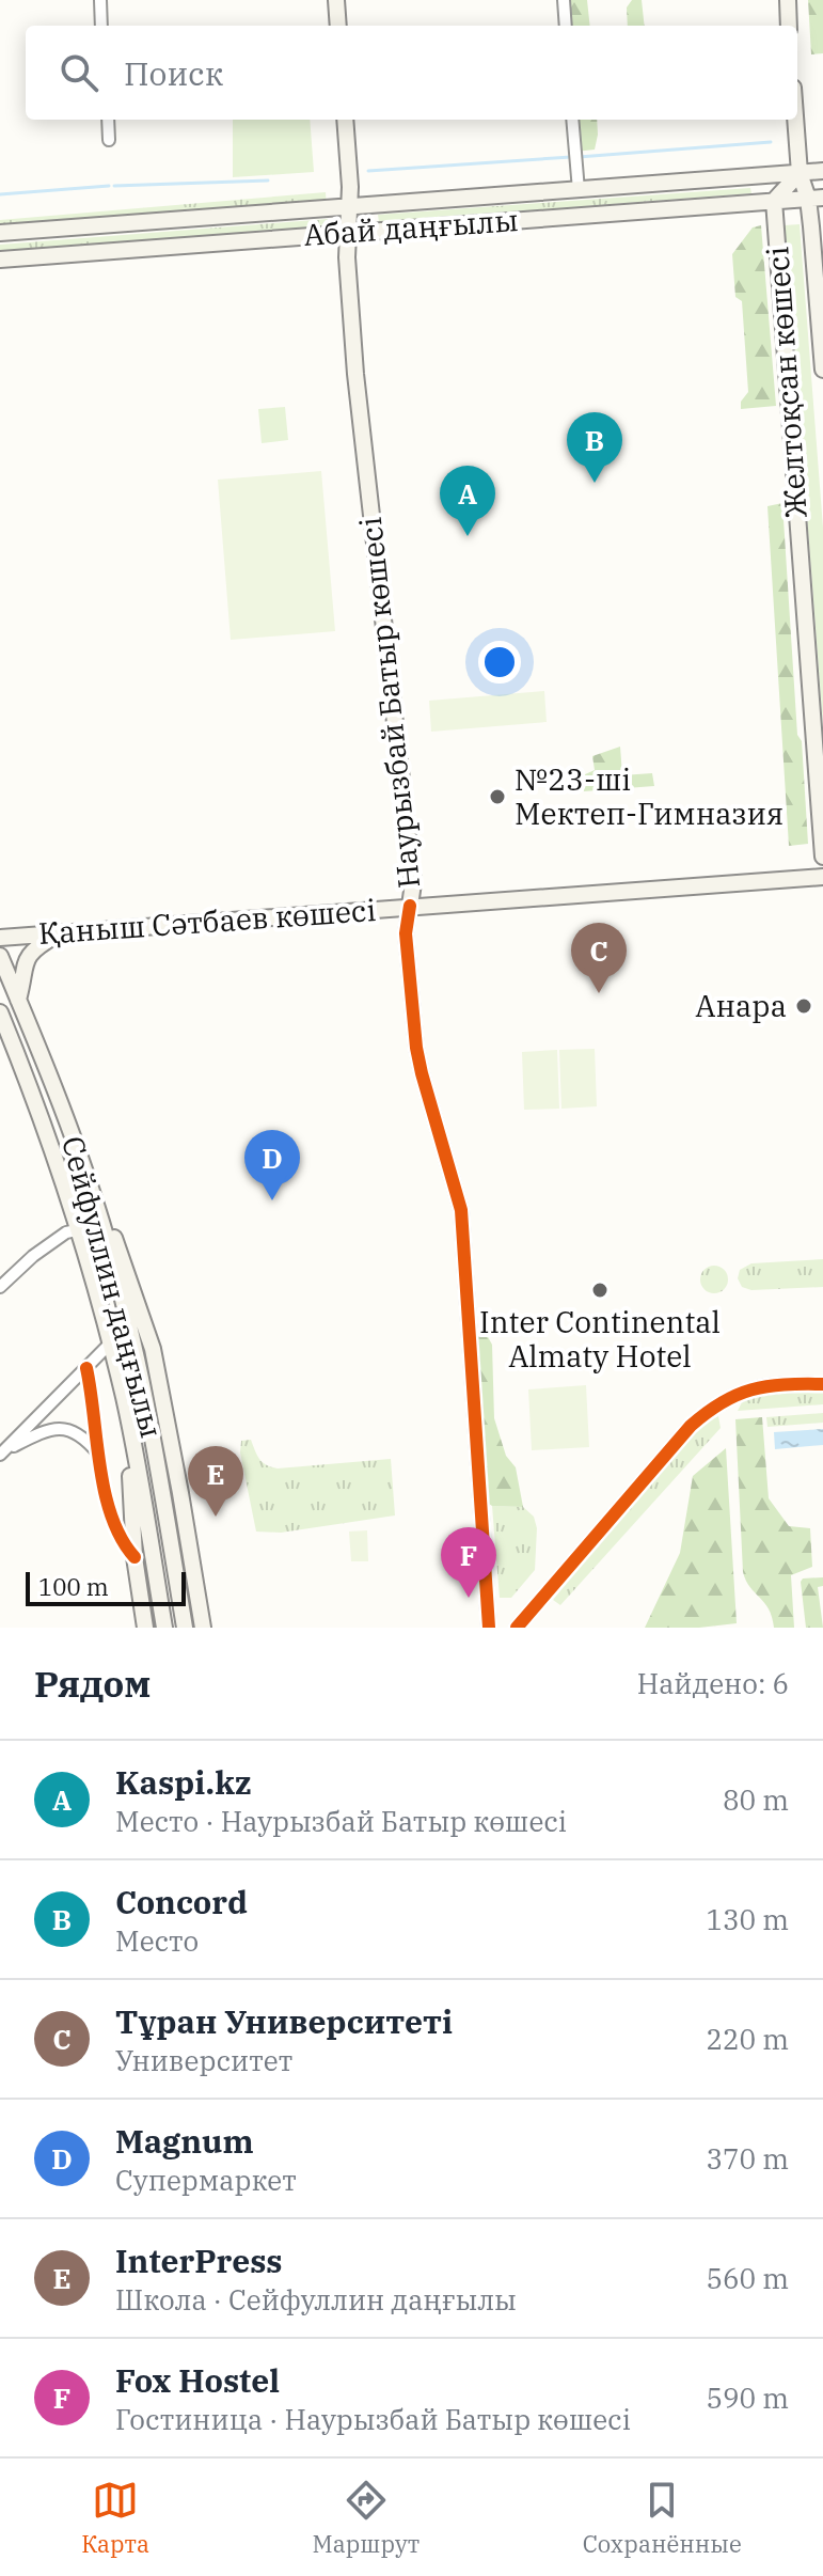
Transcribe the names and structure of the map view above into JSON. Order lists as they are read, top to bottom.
{
  "streets": {
    "main road": [
      "Абай даңғылы",
      "Желтоқсан көшесі",
      "Наурызбай Батыр көшесі",
      "Қаныш Сәтбаев көшесі",
      "Сейфуллин даңғылы"
    ]
  },
  "crossings": [
    ["Абай даңғылы", "Желтоқсан көшесі"],
    ["Абай даңғылы", "Наурызбай Батыр көшесі"],
    ["Наурызбай Батыр көшесі", "Қаныш Сәтбаев көшесі"]
  ],
  "places": ["№23-ші Мектеп-Гимназия", "Анара", "Inter Continental Almaty Hotel"],
  "scale_bar": "100 m",
  "page": {
    "search": "Поиск",
    "pins": [
      "B",
      "A",
      "C",
      "D",
      "E",
      "F"
    ],
    "scale": "100 m",
    "heading": ["Рядом", "Найдено: 6"],
    "list": [
      {
        "mark": "A",
        "name": "Kaspi.kz",
        "note": "Место · Наурызбай Батыр көшесі",
        "value": "80 m"
      },
      {
        "mark": "B",
        "name": "Concord",
        "note": "Место",
        "value": "130 m"
      },
      {
        "mark": "C",
        "name": "Тұран Университеті",
        "note": "Университет",
        "value": "220 m"
      },
      {
        "mark": "D",
        "name": "Magnum",
        "note": "Супермаркет",
        "value": "370 m"
      },
      {
        "mark": "E",
        "name": "InterPress",
        "note": "Школа · Сейфуллин даңғылы",
        "value": "560 m"
      },
      {
        "mark": "F",
        "name": "Fox Hostel",
        "note": "Гостиница · Наурызбай Батыр көшесі",
        "value": "590 m"
      }
    ],
    "nav": ["Карта", "Маршрут", "Сохранённые"]
  }
}
